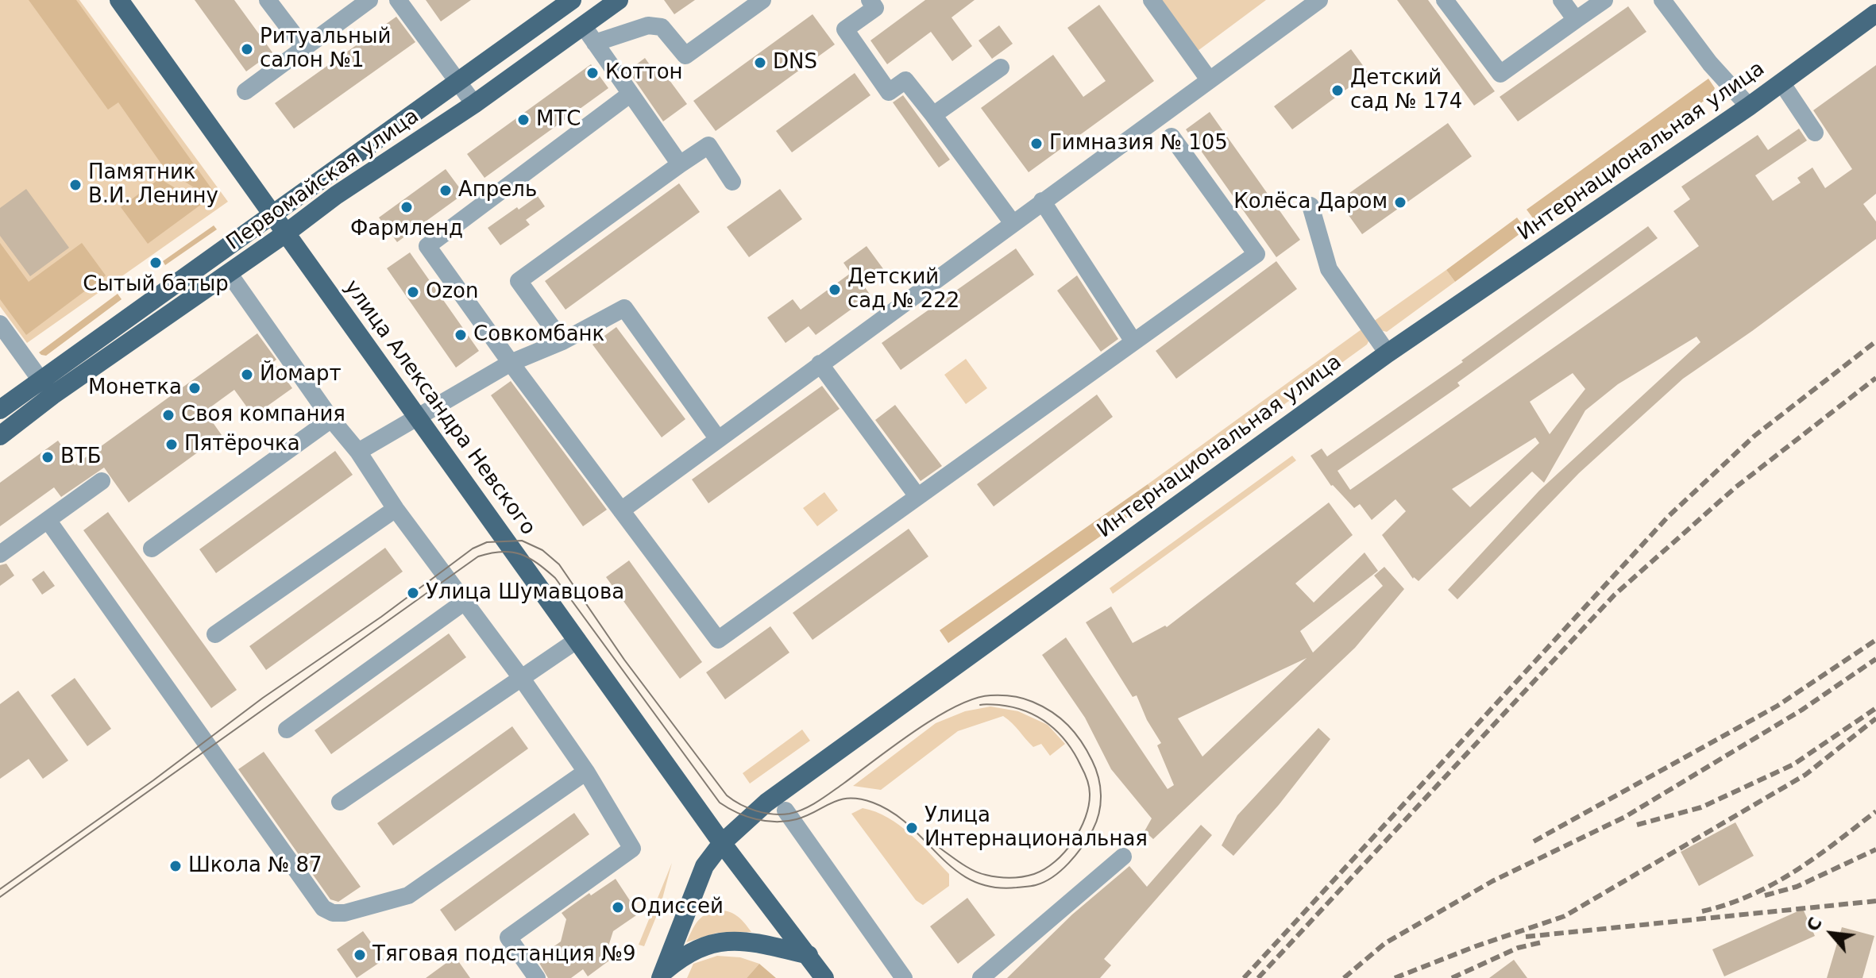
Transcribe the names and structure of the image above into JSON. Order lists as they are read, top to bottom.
{
  "streets": {
    "main road": ["Интернациональная улица", "Первомайская улица", "улица Александра Невского"]
  },
  "crossings": [
    ["Интернациональная улица", "улица Александра Невского"],
    ["Первомайская улица", "улица Александра Невского"]
  ],
  "places": [
    "Ритуальный салон №1",
    "DNS",
    "Коттон",
    "Детский сад № 174",
    "МТС",
    "Гимназия № 105",
    "Памятник В.И. Ленину",
    "Апрель",
    "Колёса Даром",
    "Фармленд",
    "Сытый батыр",
    "Детский сад № 222",
    "Ozon",
    "Совкомбанк",
    "Йомарт",
    "Монетка",
    "Своя компания",
    "Пятёрочка",
    "ВТБ",
    "Улица Шумавцова",
    "Улица Интернациональная",
    "Школа № 87",
    "Одиссей",
    "Тяговая подстанция №9"
  ],
  "north": "top left"
}
